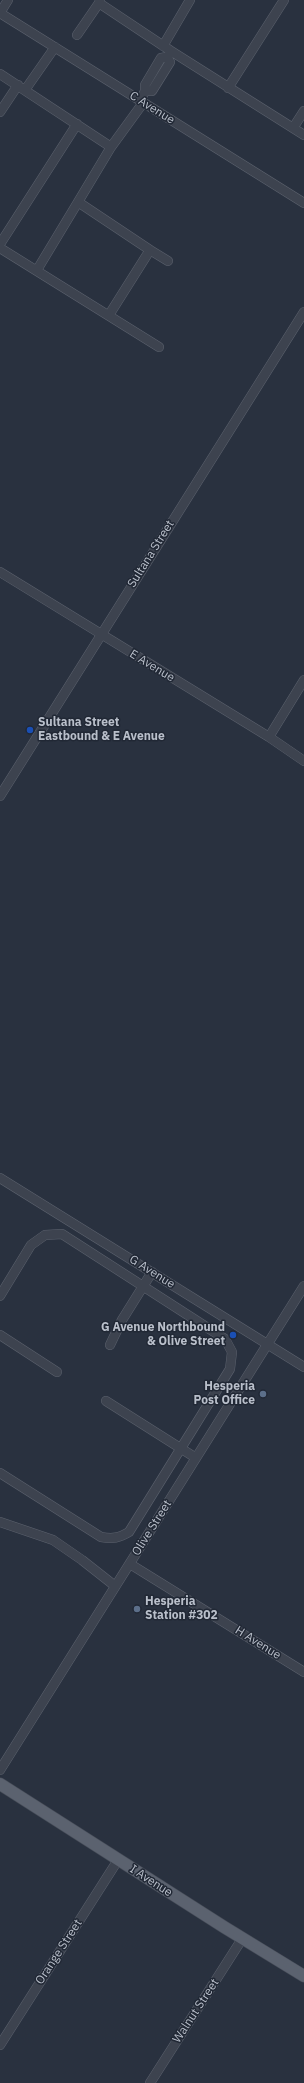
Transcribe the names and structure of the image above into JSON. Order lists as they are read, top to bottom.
{
  "streets": {
    "main road": ["I Avenue"],
    "street": [
      "C Avenue",
      "Sultana Street",
      "E Avenue",
      "G Avenue",
      "Olive Street",
      "H Avenue",
      "Orange Street",
      "Walnut Street"
    ]
  },
  "crossings": [
    ["Sultana Street", "E Avenue"],
    ["G Avenue", "Olive Street"],
    ["Olive Street", "H Avenue"],
    ["I Avenue", "Orange Street"],
    ["I Avenue", "Walnut Street"]
  ],
  "places": [
    "Sultana Street Eastbound & E Avenue",
    "G Avenue Northbound & Olive Street",
    "Hesperia Post Office",
    "Hesperia Station #302"
  ]
}
